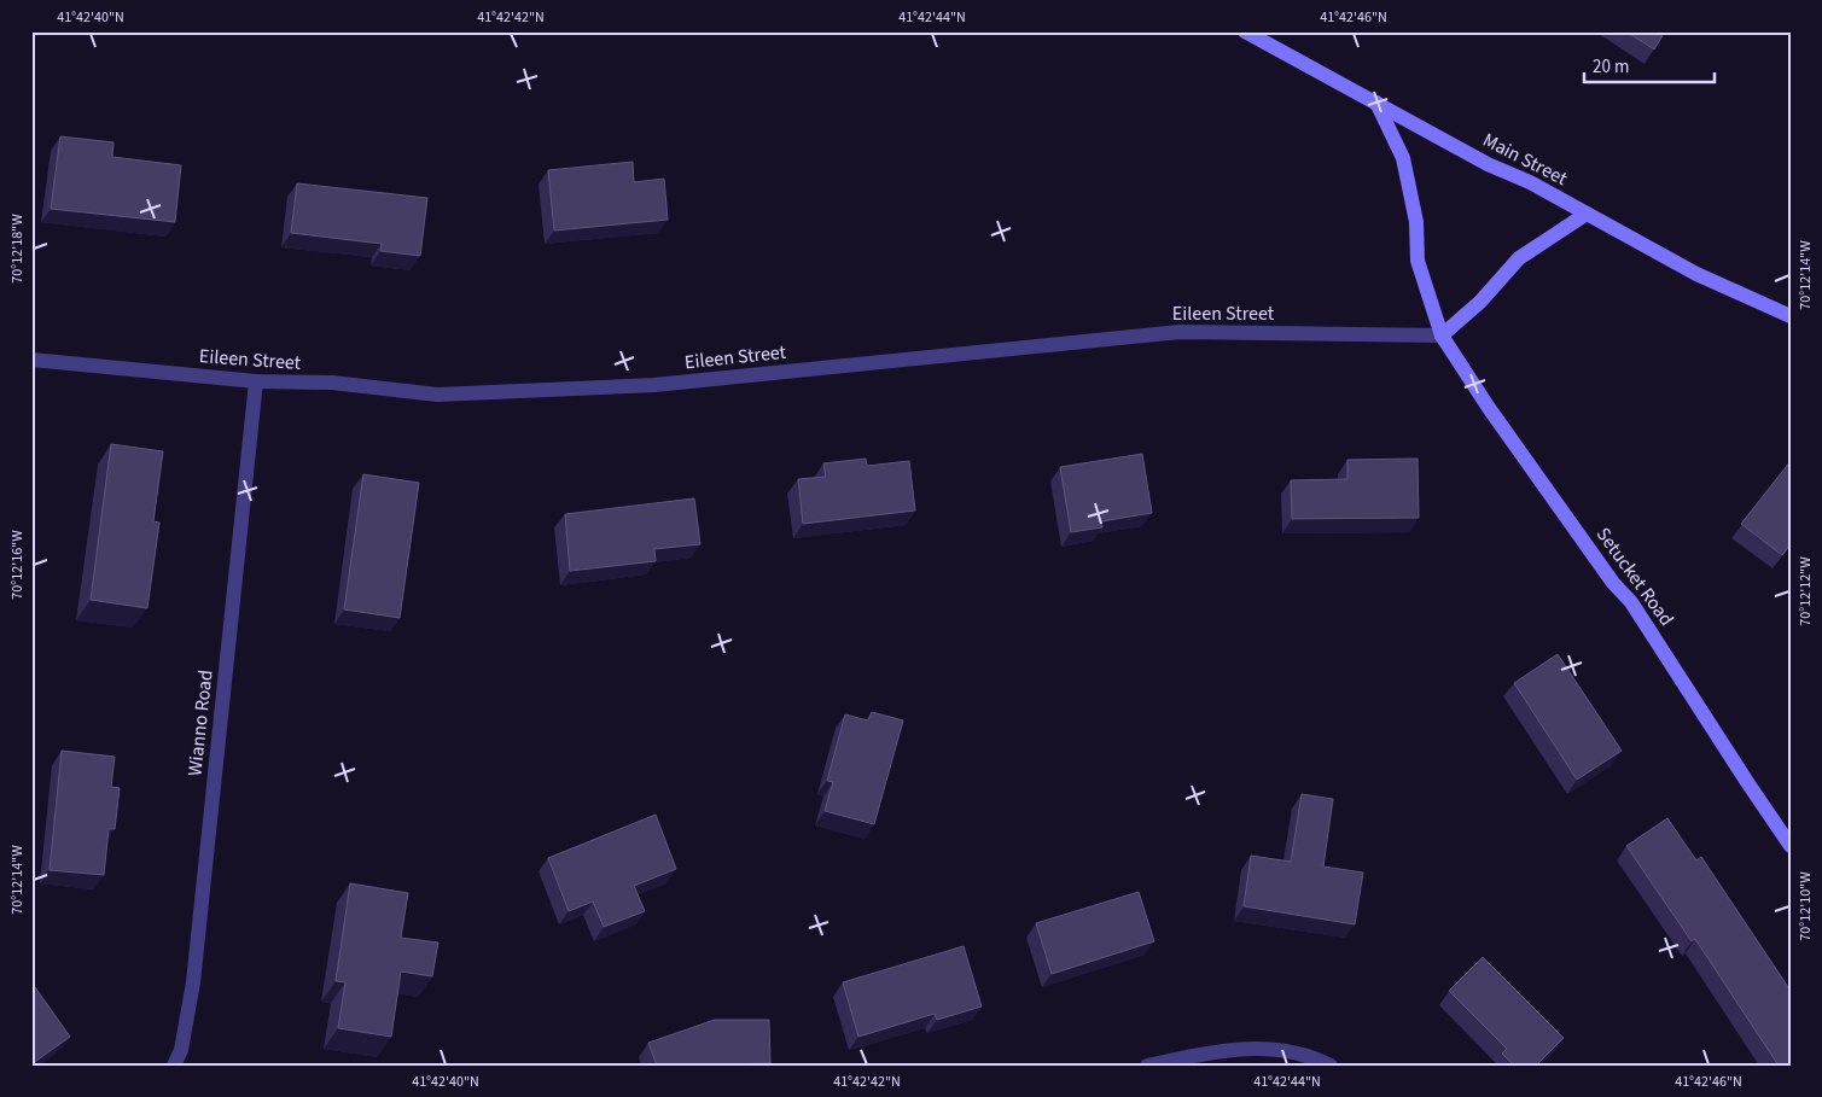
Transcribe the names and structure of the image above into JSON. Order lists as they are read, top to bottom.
{
  "streets": {
    "main road": ["Main Street", "Setucket Road"],
    "street": ["Eileen Street", "Wianno Road"]
  },
  "crossings": [
    ["Main Street", "Setucket Road"],
    ["Eileen Street", "Setucket Road"],
    ["Eileen Street", "Wianno Road"]
  ],
  "scale_bar": "20 m",
  "coordinates": [
    "41°42'40\"N",
    "41°42'42\"N",
    "41°42'44\"N",
    "41°42'46\"N",
    "70°12'18\"W",
    "70°12'14\"W",
    "70°12'16\"W",
    "70°12'12\"W",
    "70°12'10\"W"
  ]
}
